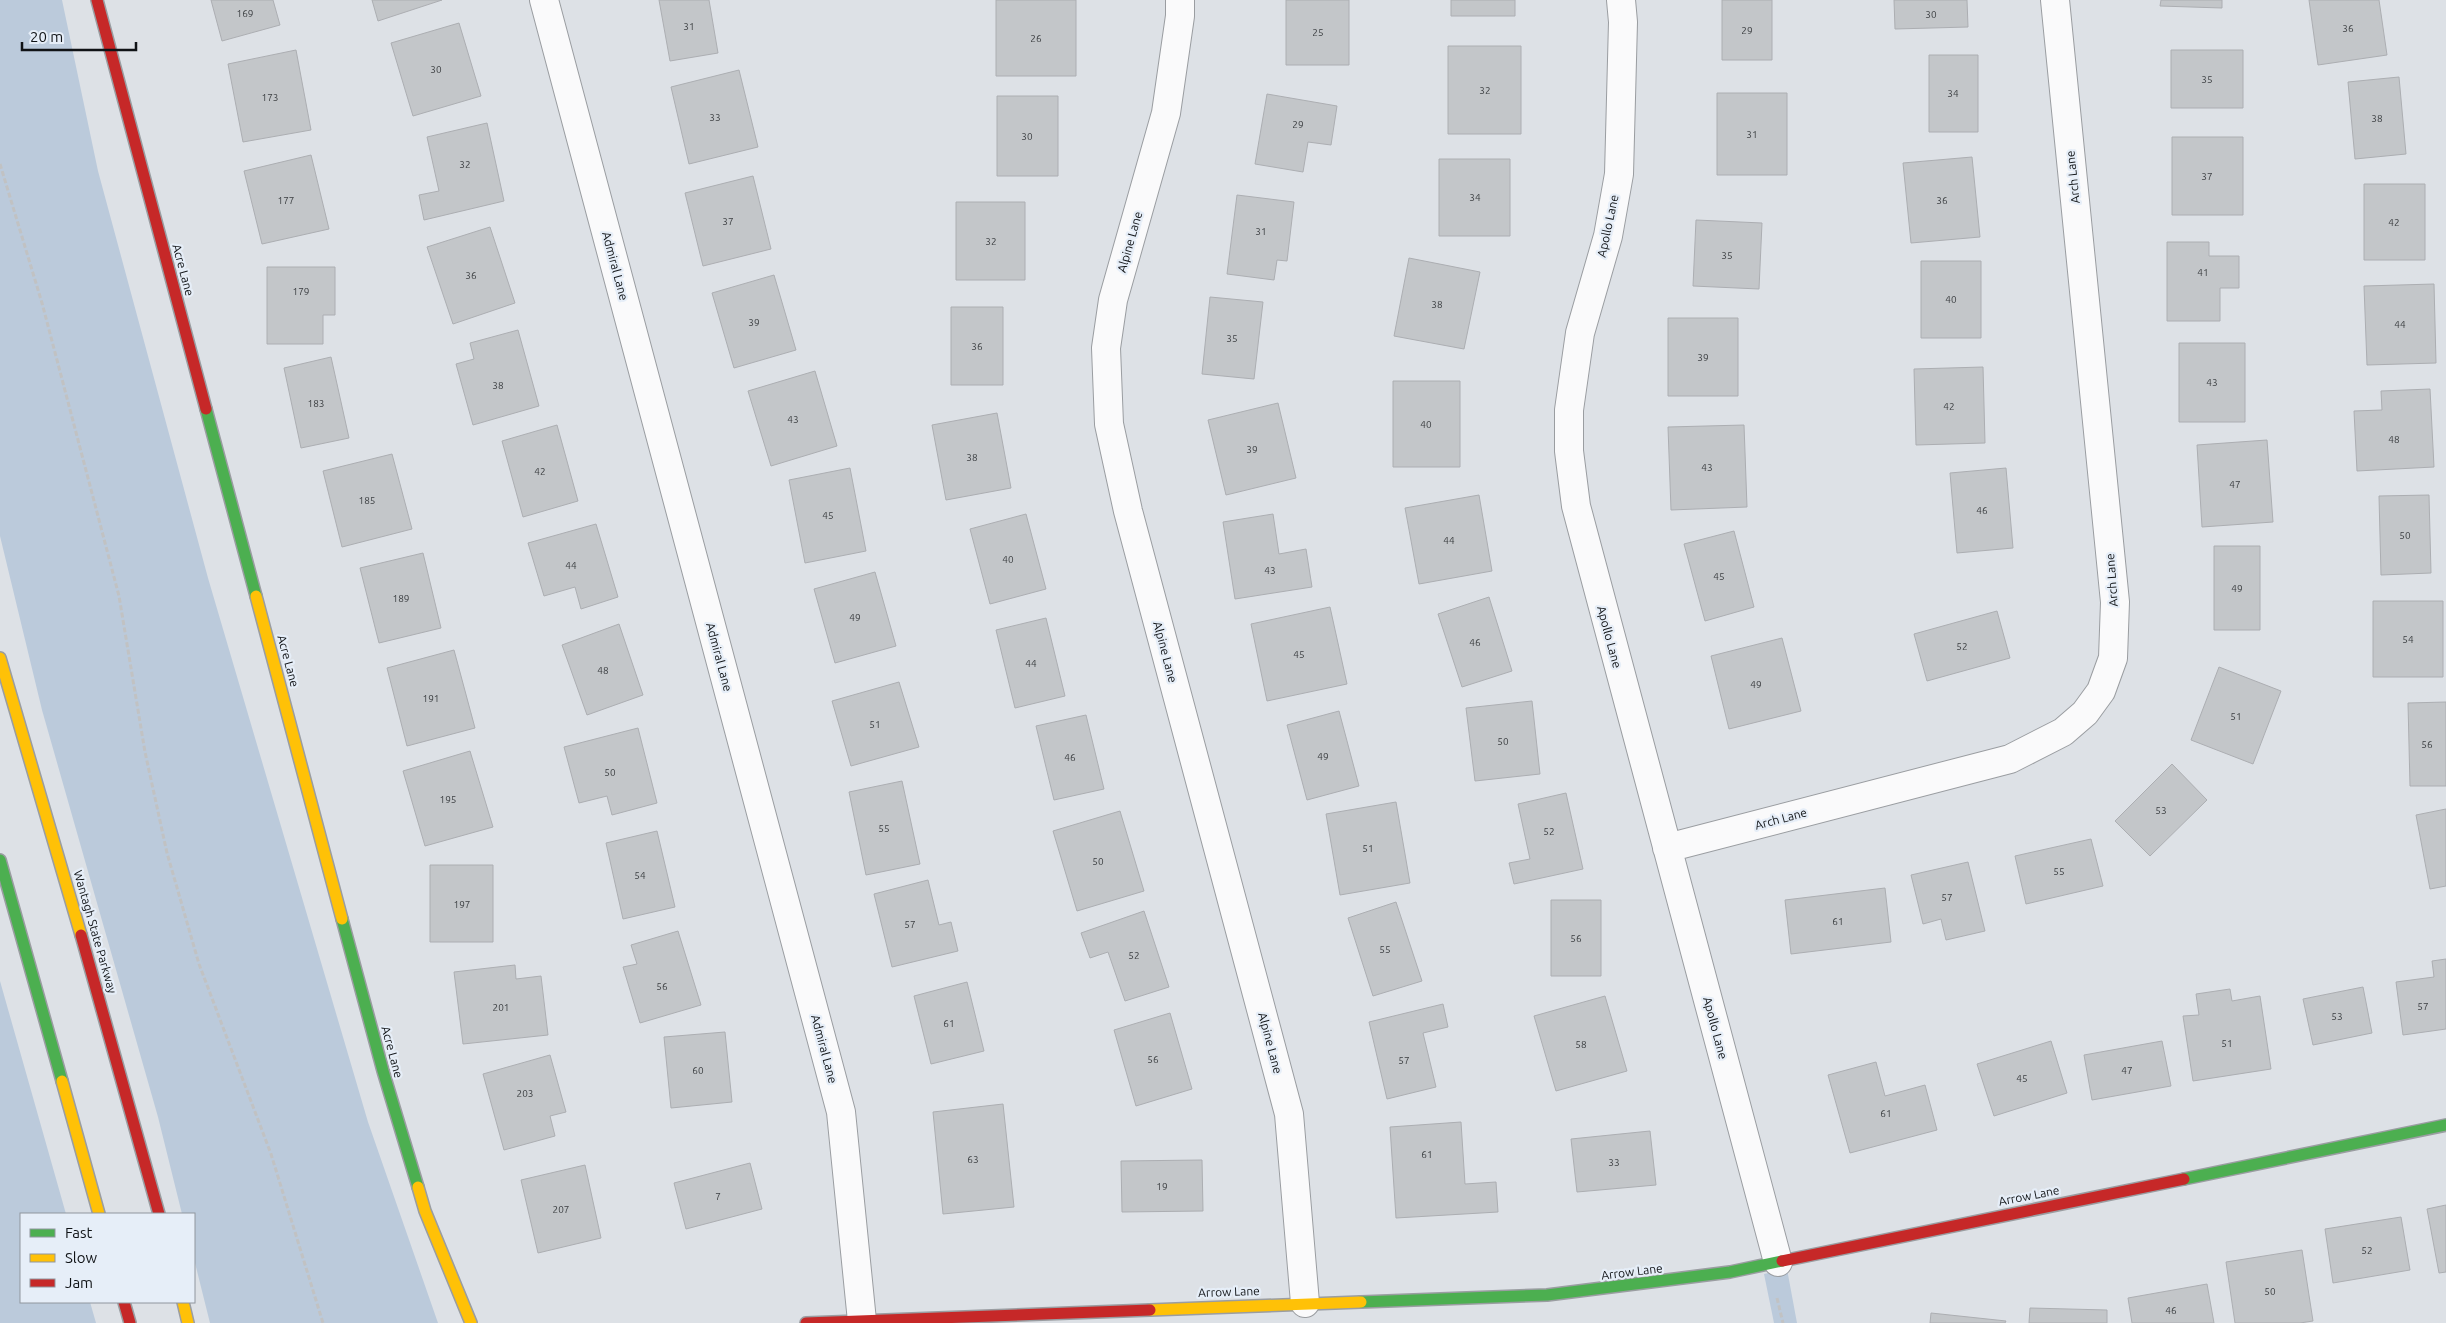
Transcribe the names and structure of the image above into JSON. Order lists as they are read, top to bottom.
{
  "streets": {
    "main road": ["Acre Lane", "Wantagh State Parkway", "Arrow Lane"],
    "street": [
      "Arch Lane",
      "Apollo Lane",
      "Alpine Lane",
      "Admiral Lane"
    ]
  },
  "crossings": [
    ["Arch Lane", "Apollo Lane"],
    ["Apollo Lane", "Arrow Lane"],
    ["Alpine Lane", "Arrow Lane"],
    ["Admiral Lane", "Arrow Lane"]
  ],
  "house_numbers": [
    "169",
    "30",
    "31",
    "36",
    "29",
    "25",
    "26",
    "30",
    "35",
    "32",
    "34",
    "173",
    "33",
    "38",
    "29",
    "31",
    "30",
    "32",
    "37",
    "34",
    "177",
    "36",
    "37",
    "42",
    "31",
    "32",
    "35",
    "41",
    "36",
    "179",
    "40",
    "38",
    "39",
    "44",
    "35",
    "36",
    "39",
    "43",
    "38",
    "183",
    "42",
    "43",
    "40",
    "48",
    "39",
    "38",
    "43",
    "42",
    "47",
    "185",
    "46",
    "45",
    "50",
    "44",
    "40",
    "44",
    "43",
    "45",
    "49",
    "189",
    "49",
    "54",
    "46",
    "52",
    "45",
    "44",
    "48",
    "49",
    "191",
    "51",
    "51",
    "50",
    "56",
    "49",
    "46",
    "50",
    "195",
    "53",
    "55",
    "52",
    "51",
    "50",
    "55",
    "54",
    "57",
    "197",
    "61",
    "57",
    "56",
    "55",
    "52",
    "56",
    "57",
    "201",
    "53",
    "61",
    "51",
    "58",
    "56",
    "57",
    "60",
    "47",
    "45",
    "203",
    "61",
    "61",
    "63",
    "33",
    "19",
    "7",
    "207",
    "52",
    "50",
    "46"
  ],
  "legend": ["Fast", "Slow", "Jam"],
  "scale_bar": "20 m"
}
